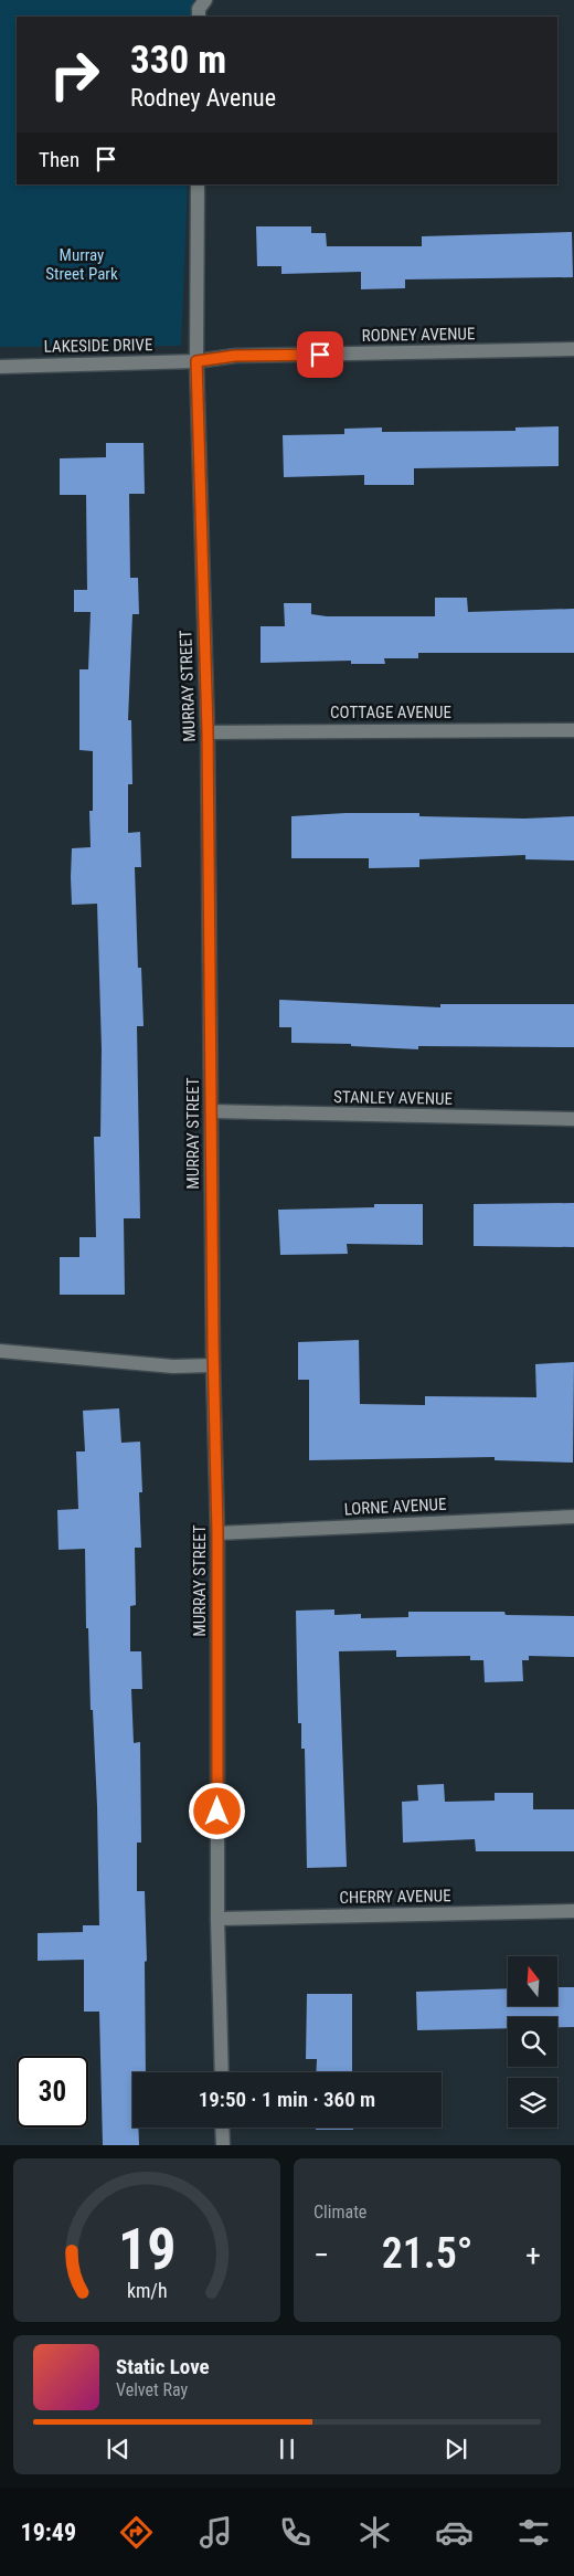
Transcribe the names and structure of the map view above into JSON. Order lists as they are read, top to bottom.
{
  "streets": {
    "street": [
      "RODNEY AVENUE",
      "LAKESIDE DRIVE",
      "MURRAY STREET",
      "COTTAGE AVENUE",
      "STANLEY AVENUE",
      "LORNE AVENUE",
      "CHERRY AVENUE"
    ]
  },
  "crossings": [
    ["RODNEY AVENUE", "LAKESIDE DRIVE"],
    ["RODNEY AVENUE", "MURRAY STREET"],
    ["LAKESIDE DRIVE", "MURRAY STREET"],
    ["MURRAY STREET", "COTTAGE AVENUE"],
    ["MURRAY STREET", "STANLEY AVENUE"],
    ["MURRAY STREET", "LORNE AVENUE"],
    ["MURRAY STREET", "CHERRY AVENUE"]
  ],
  "parks": ["Murray Street Park"],
  "north": "top",
  "page": {
    "turn": ["330 m", "Rodney Avenue"],
    "then": "Then",
    "limit": "30",
    "trip": "19:50 · 1 min · 360 m",
    "tile": "Climate",
    "heat": ["−", "21.5°", "+"],
    "song": ["Static Love", "Velvet Ray"],
    "tabs": "19:49",
    "gauge": ["19", "km/h"]
  }
}
